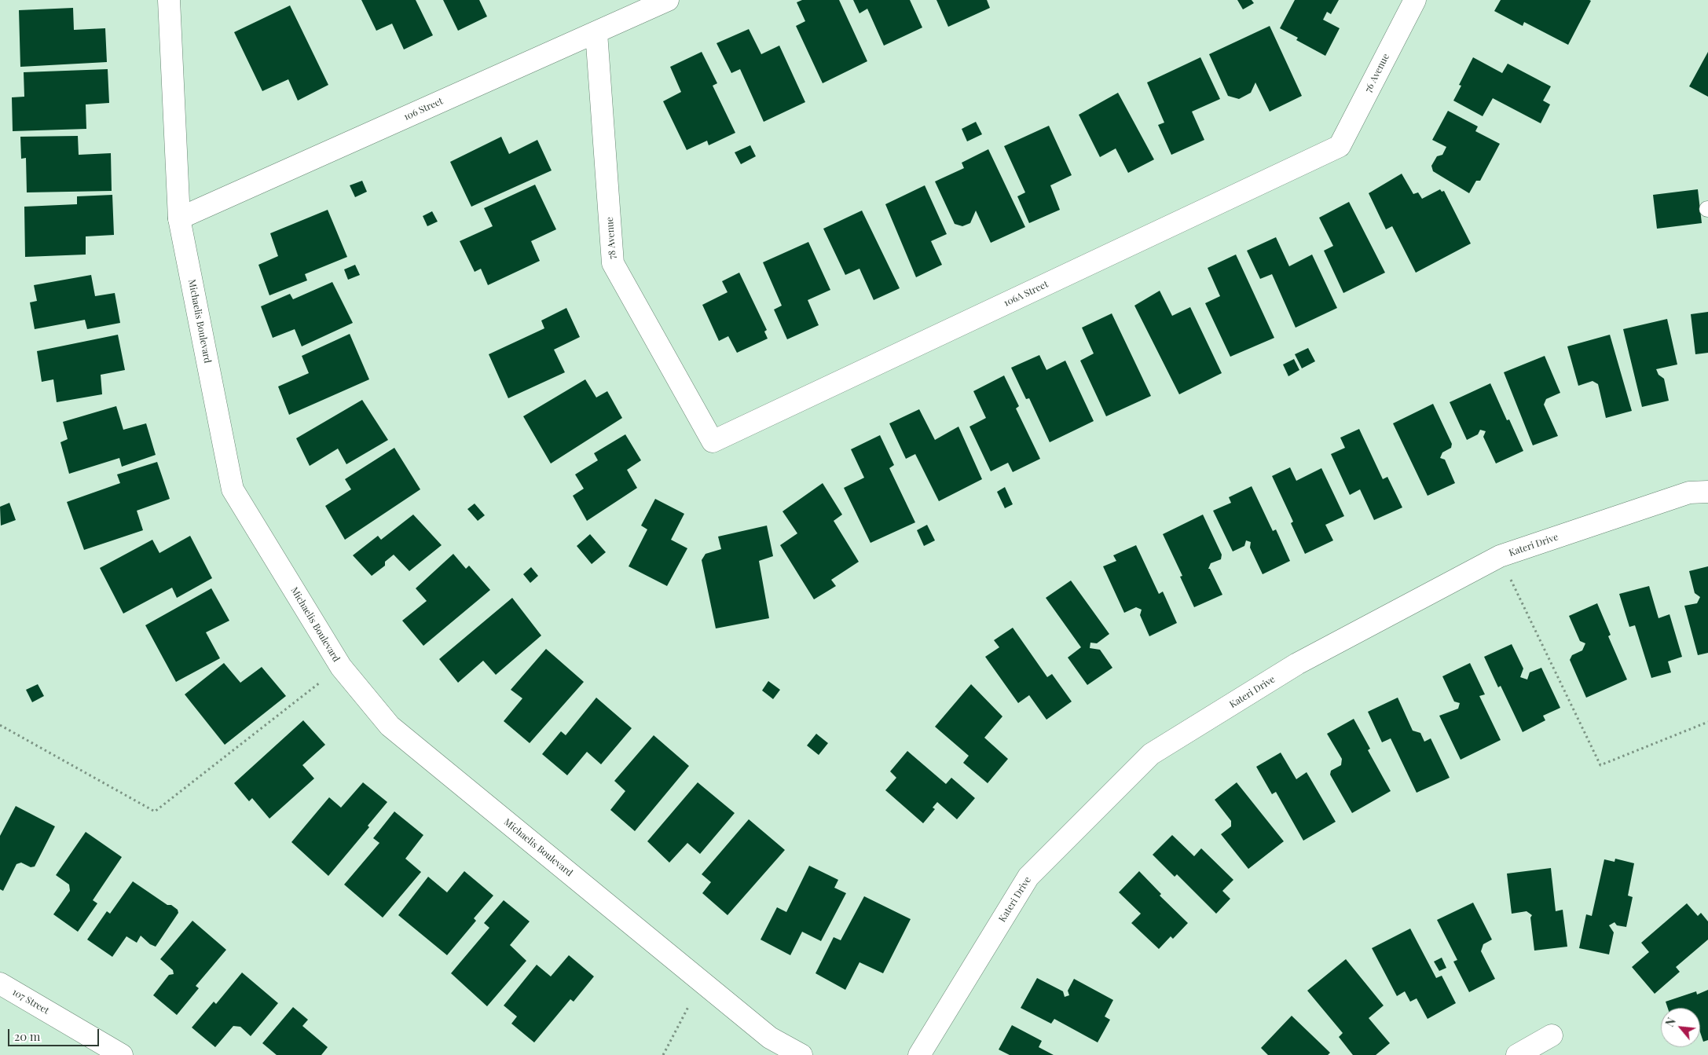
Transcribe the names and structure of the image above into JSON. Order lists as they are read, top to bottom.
{
  "streets": {
    "street": [
      "76 Avenue",
      "106 Street",
      "78 Avenue",
      "106A Street",
      "Michaelis Boulevard",
      "Kateri Drive",
      "107 Street"
    ]
  },
  "crossings": [
    ["76 Avenue", "106A Street"],
    ["106 Street", "78 Avenue"],
    ["106 Street", "Michaelis Boulevard"],
    ["78 Avenue", "106A Street"]
  ],
  "scale_bar": "20 m",
  "north": "top left"
}
